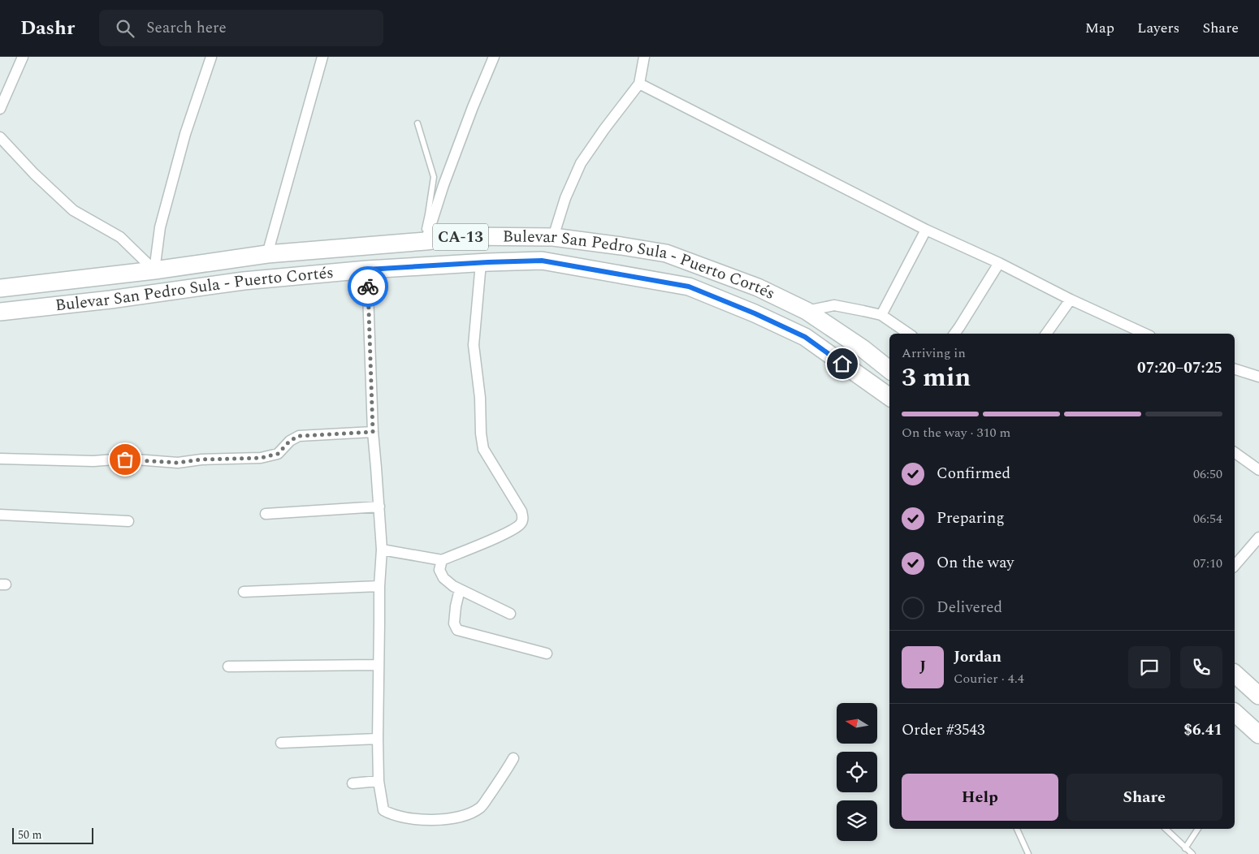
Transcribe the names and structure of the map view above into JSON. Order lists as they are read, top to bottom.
{
  "streets": {
    "highway": ["CA-13", "Bulevar San Pedro Sula - Puerto Cortés"]
  },
  "scale_bar": "50 m",
  "north": "left",
  "page": {
    "header": "Dashr",
    "search": "Search here",
    "nav": ["Map", "Layers", "Share"],
    "heading": ["3 min", "Arriving in", "07:20–07:25"],
    "panel": [
      "Jordan",
      "Courier · 4.4",
      "Order #3543",
      "$6.41"
    ],
    "bar": "On the way · 310 m",
    "list": [
      ["Confirmed", "06:50"],
      ["Preparing", "06:54"],
      ["On the way", "07:10"],
      "Delivered"
    ],
    "round": "J",
    "buttons": ["Help", "Share"],
    "scale": "50 m"
  }
}
